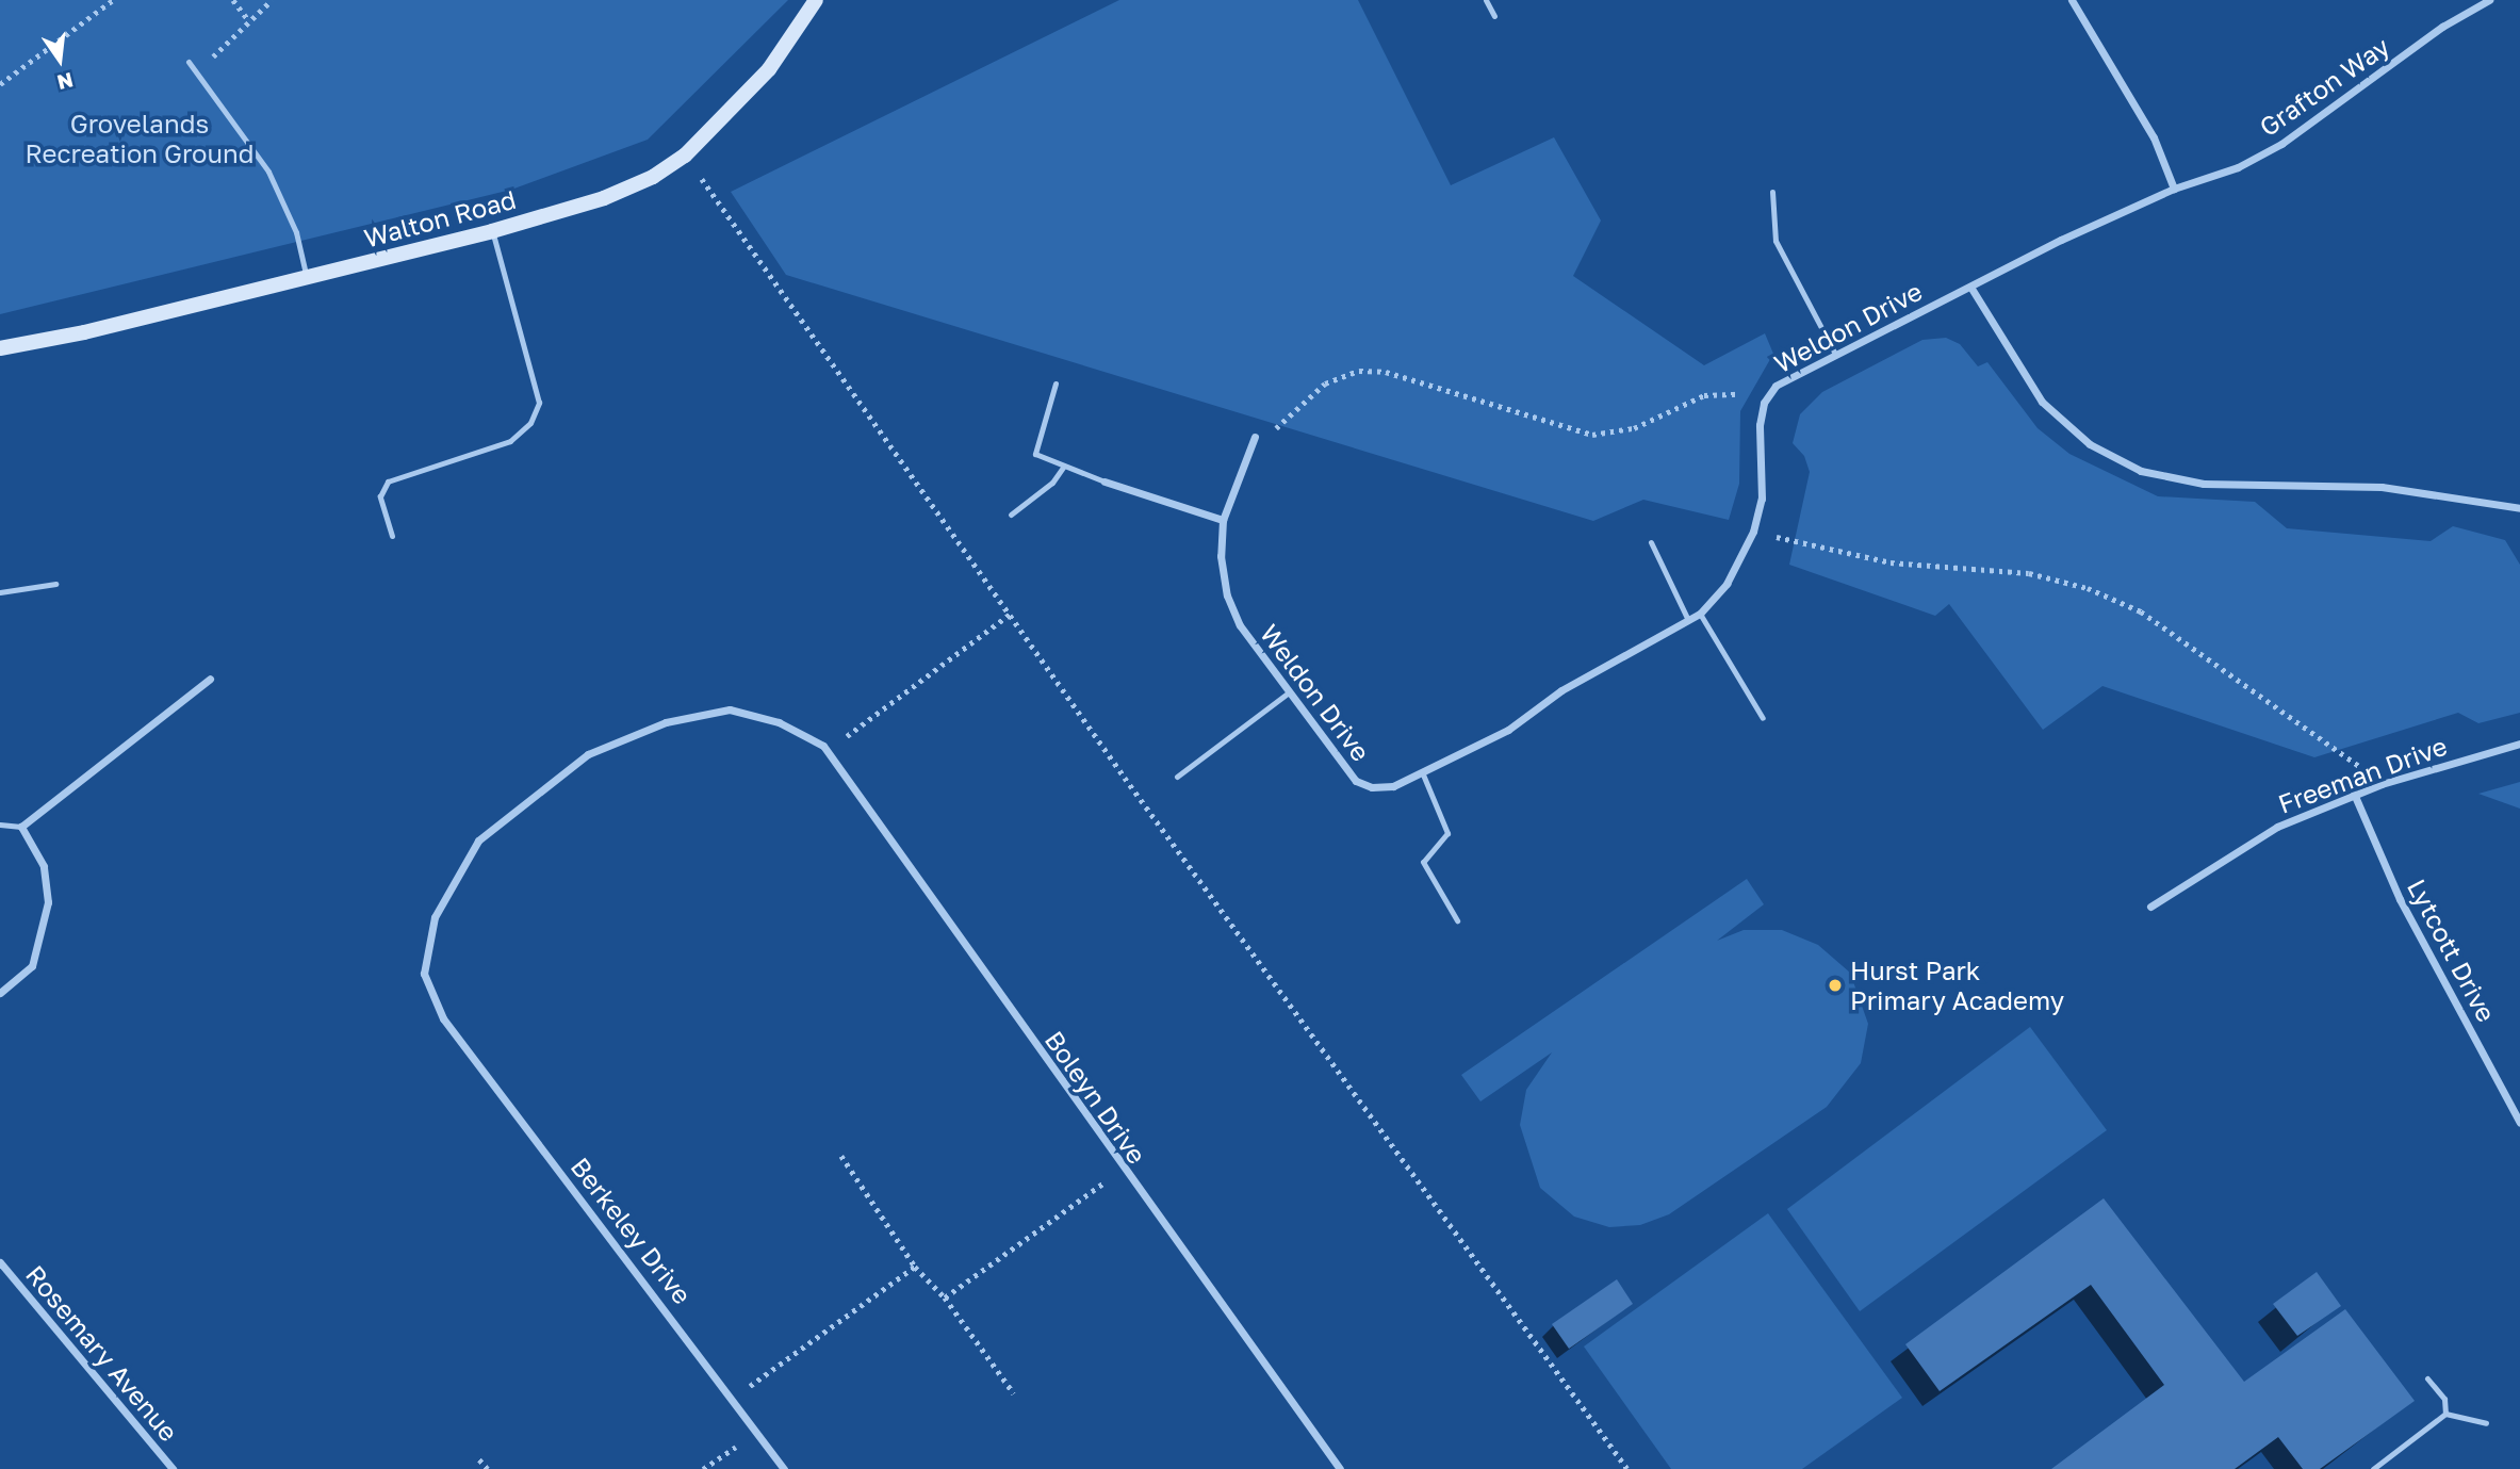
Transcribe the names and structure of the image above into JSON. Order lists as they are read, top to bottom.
{
  "streets": {
    "main road": ["Walton Road"],
    "street": [
      "Grafton Way",
      "Weldon Drive",
      "Freeman Drive",
      "Lytcott Drive",
      "Boleyn Drive",
      "Berkeley Drive",
      "Rosemary Avenue"
    ]
  },
  "crossings": [
    ["Grafton Way", "Weldon Drive"],
    ["Freeman Drive", "Lytcott Drive"],
    ["Boleyn Drive", "Berkeley Drive"]
  ],
  "parks": ["Grovelands Recreation Ground"],
  "places": ["Hurst Park Primary Academy"],
  "north": "bottom"
}
